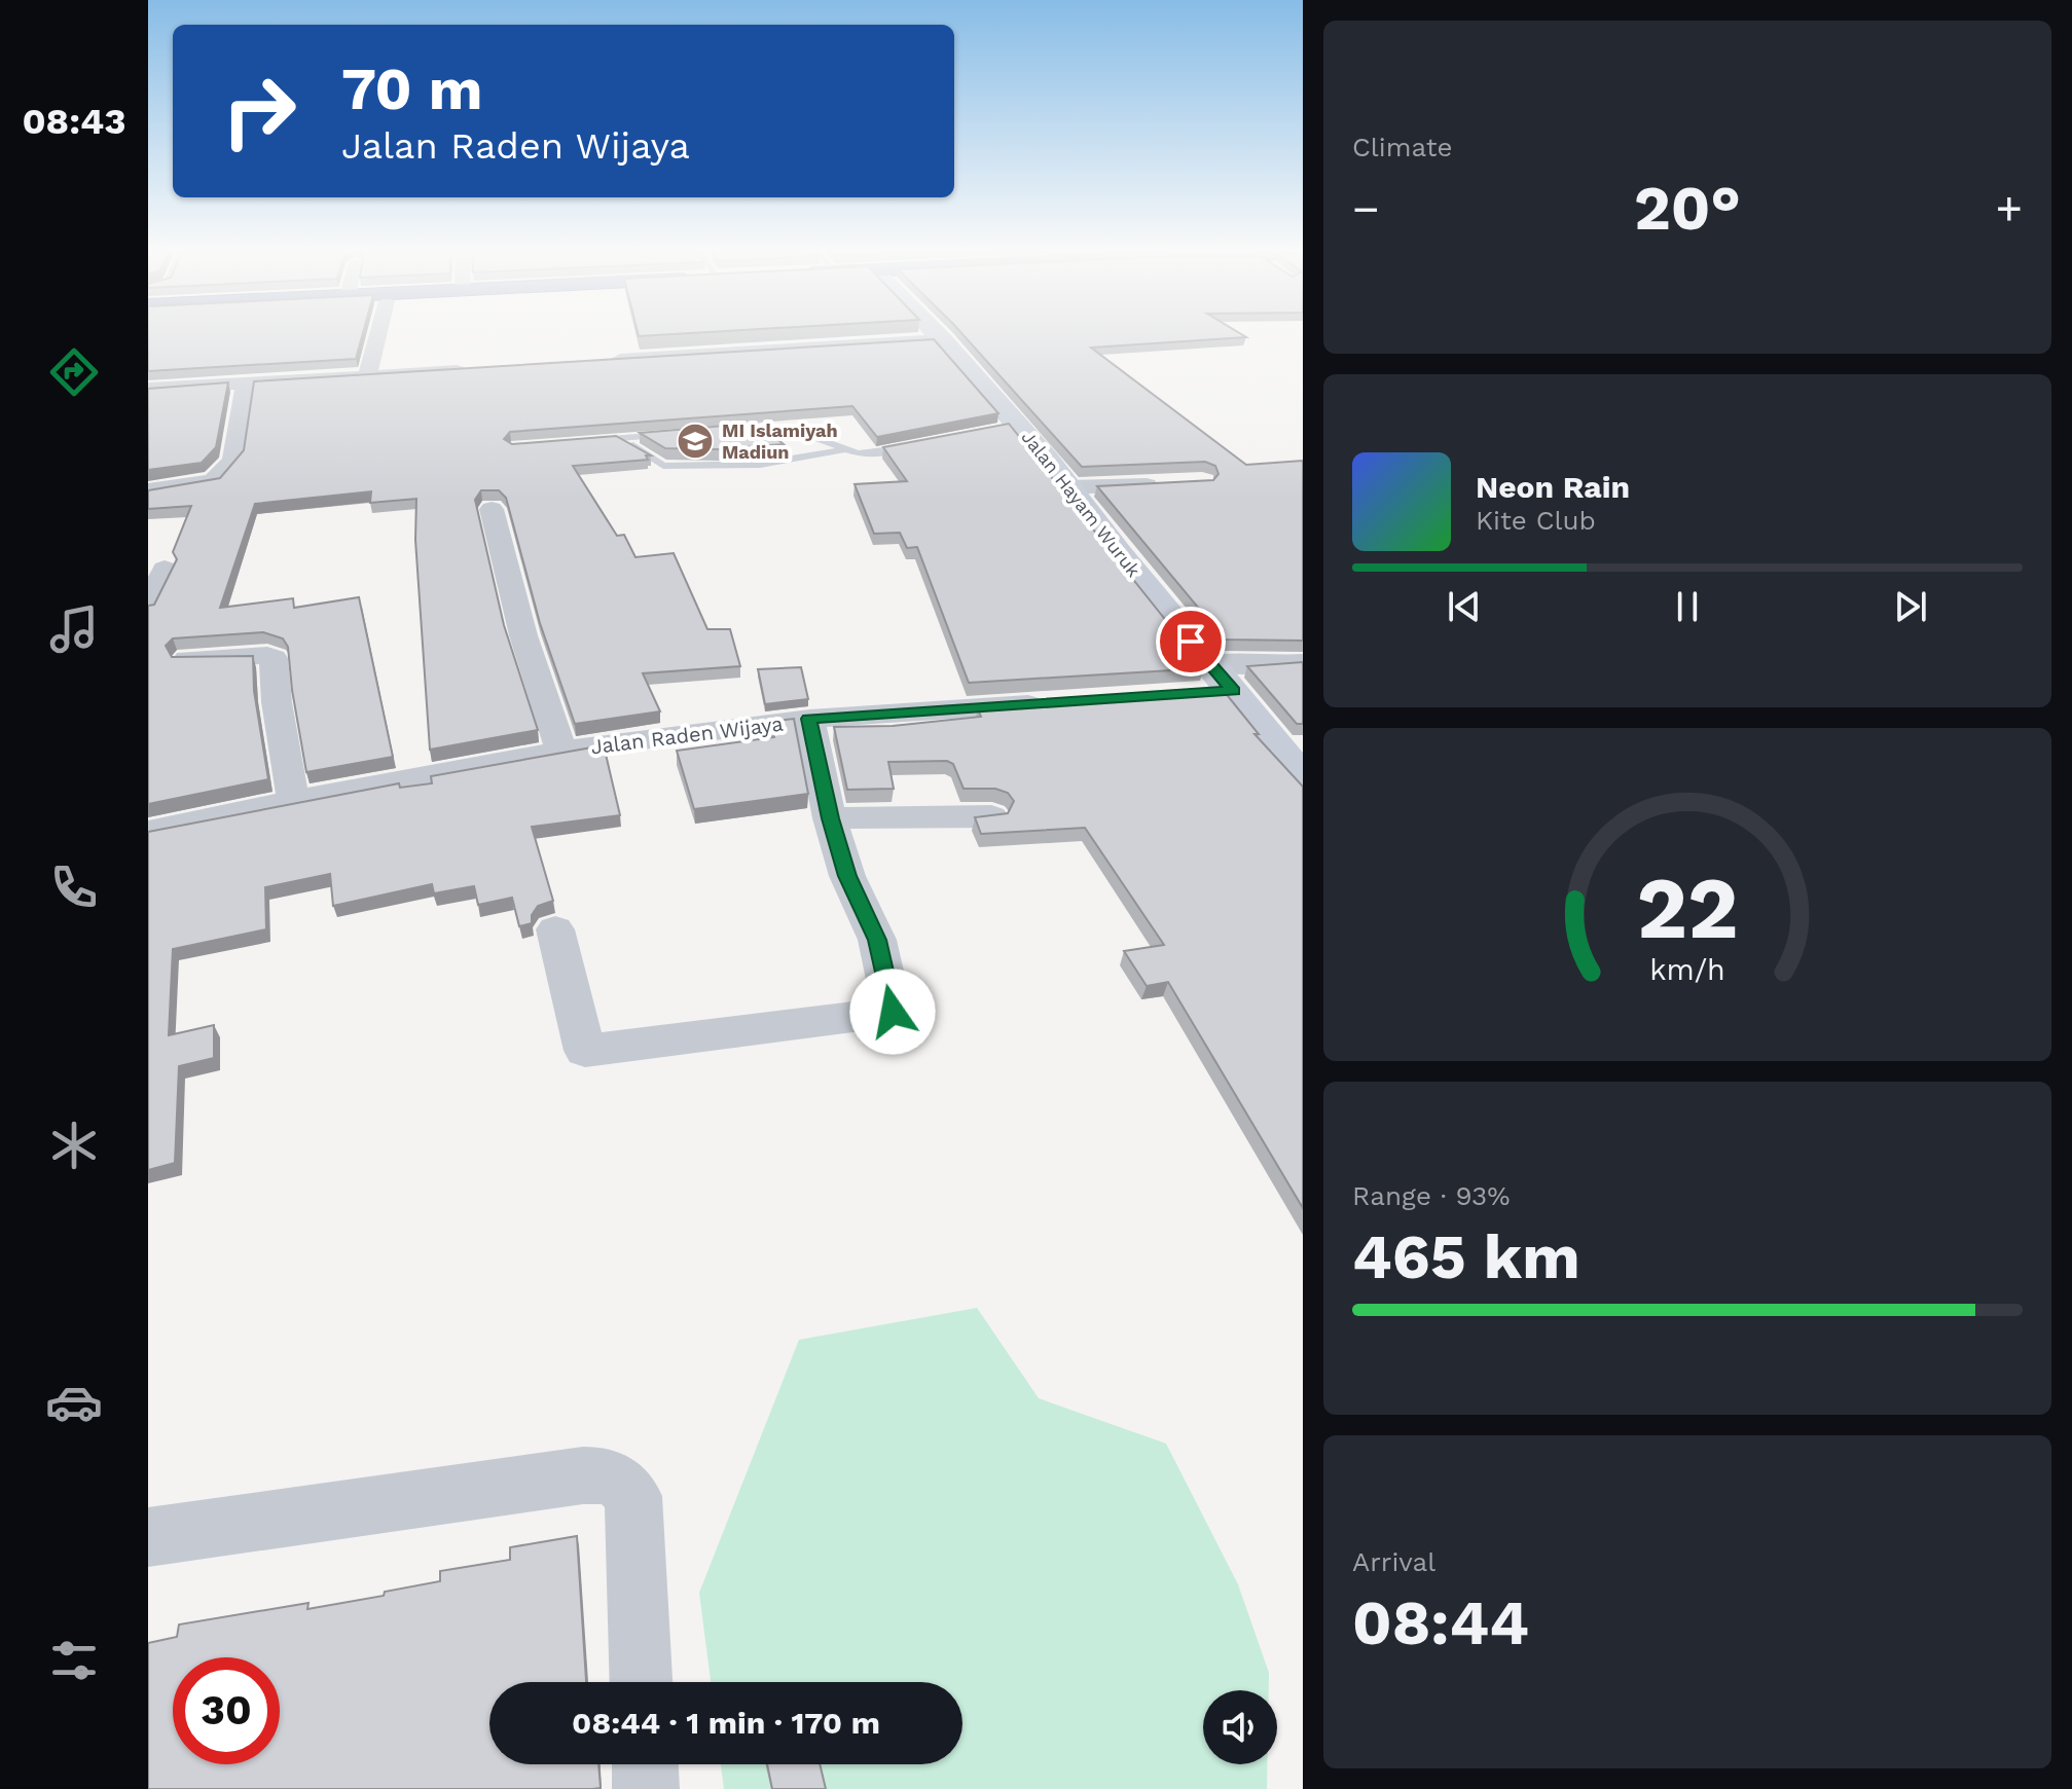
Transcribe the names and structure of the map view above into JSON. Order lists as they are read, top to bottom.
{
  "streets": {
    "main road": ["Jalan Hayam Wuruk"],
    "street": ["Jalan Raden Wijaya"]
  },
  "places": {
    "school or university": ["MI Islamiyah Madiun"]
  },
  "page": {
    "tabs": "08:43",
    "tile": [
      "Climate",
      ["Range · 93%", "465 km"],
      ["Arrival", "08:44"]
    ],
    "turn": ["70 m", "Jalan Raden Wijaya"],
    "heat": ["−", "20°", "+"],
    "song": ["Neon Rain", "Kite Club"],
    "limit": "30",
    "trip": "08:44 · 1 min · 170 m",
    "gauge": ["22", "km/h"]
  }
}
